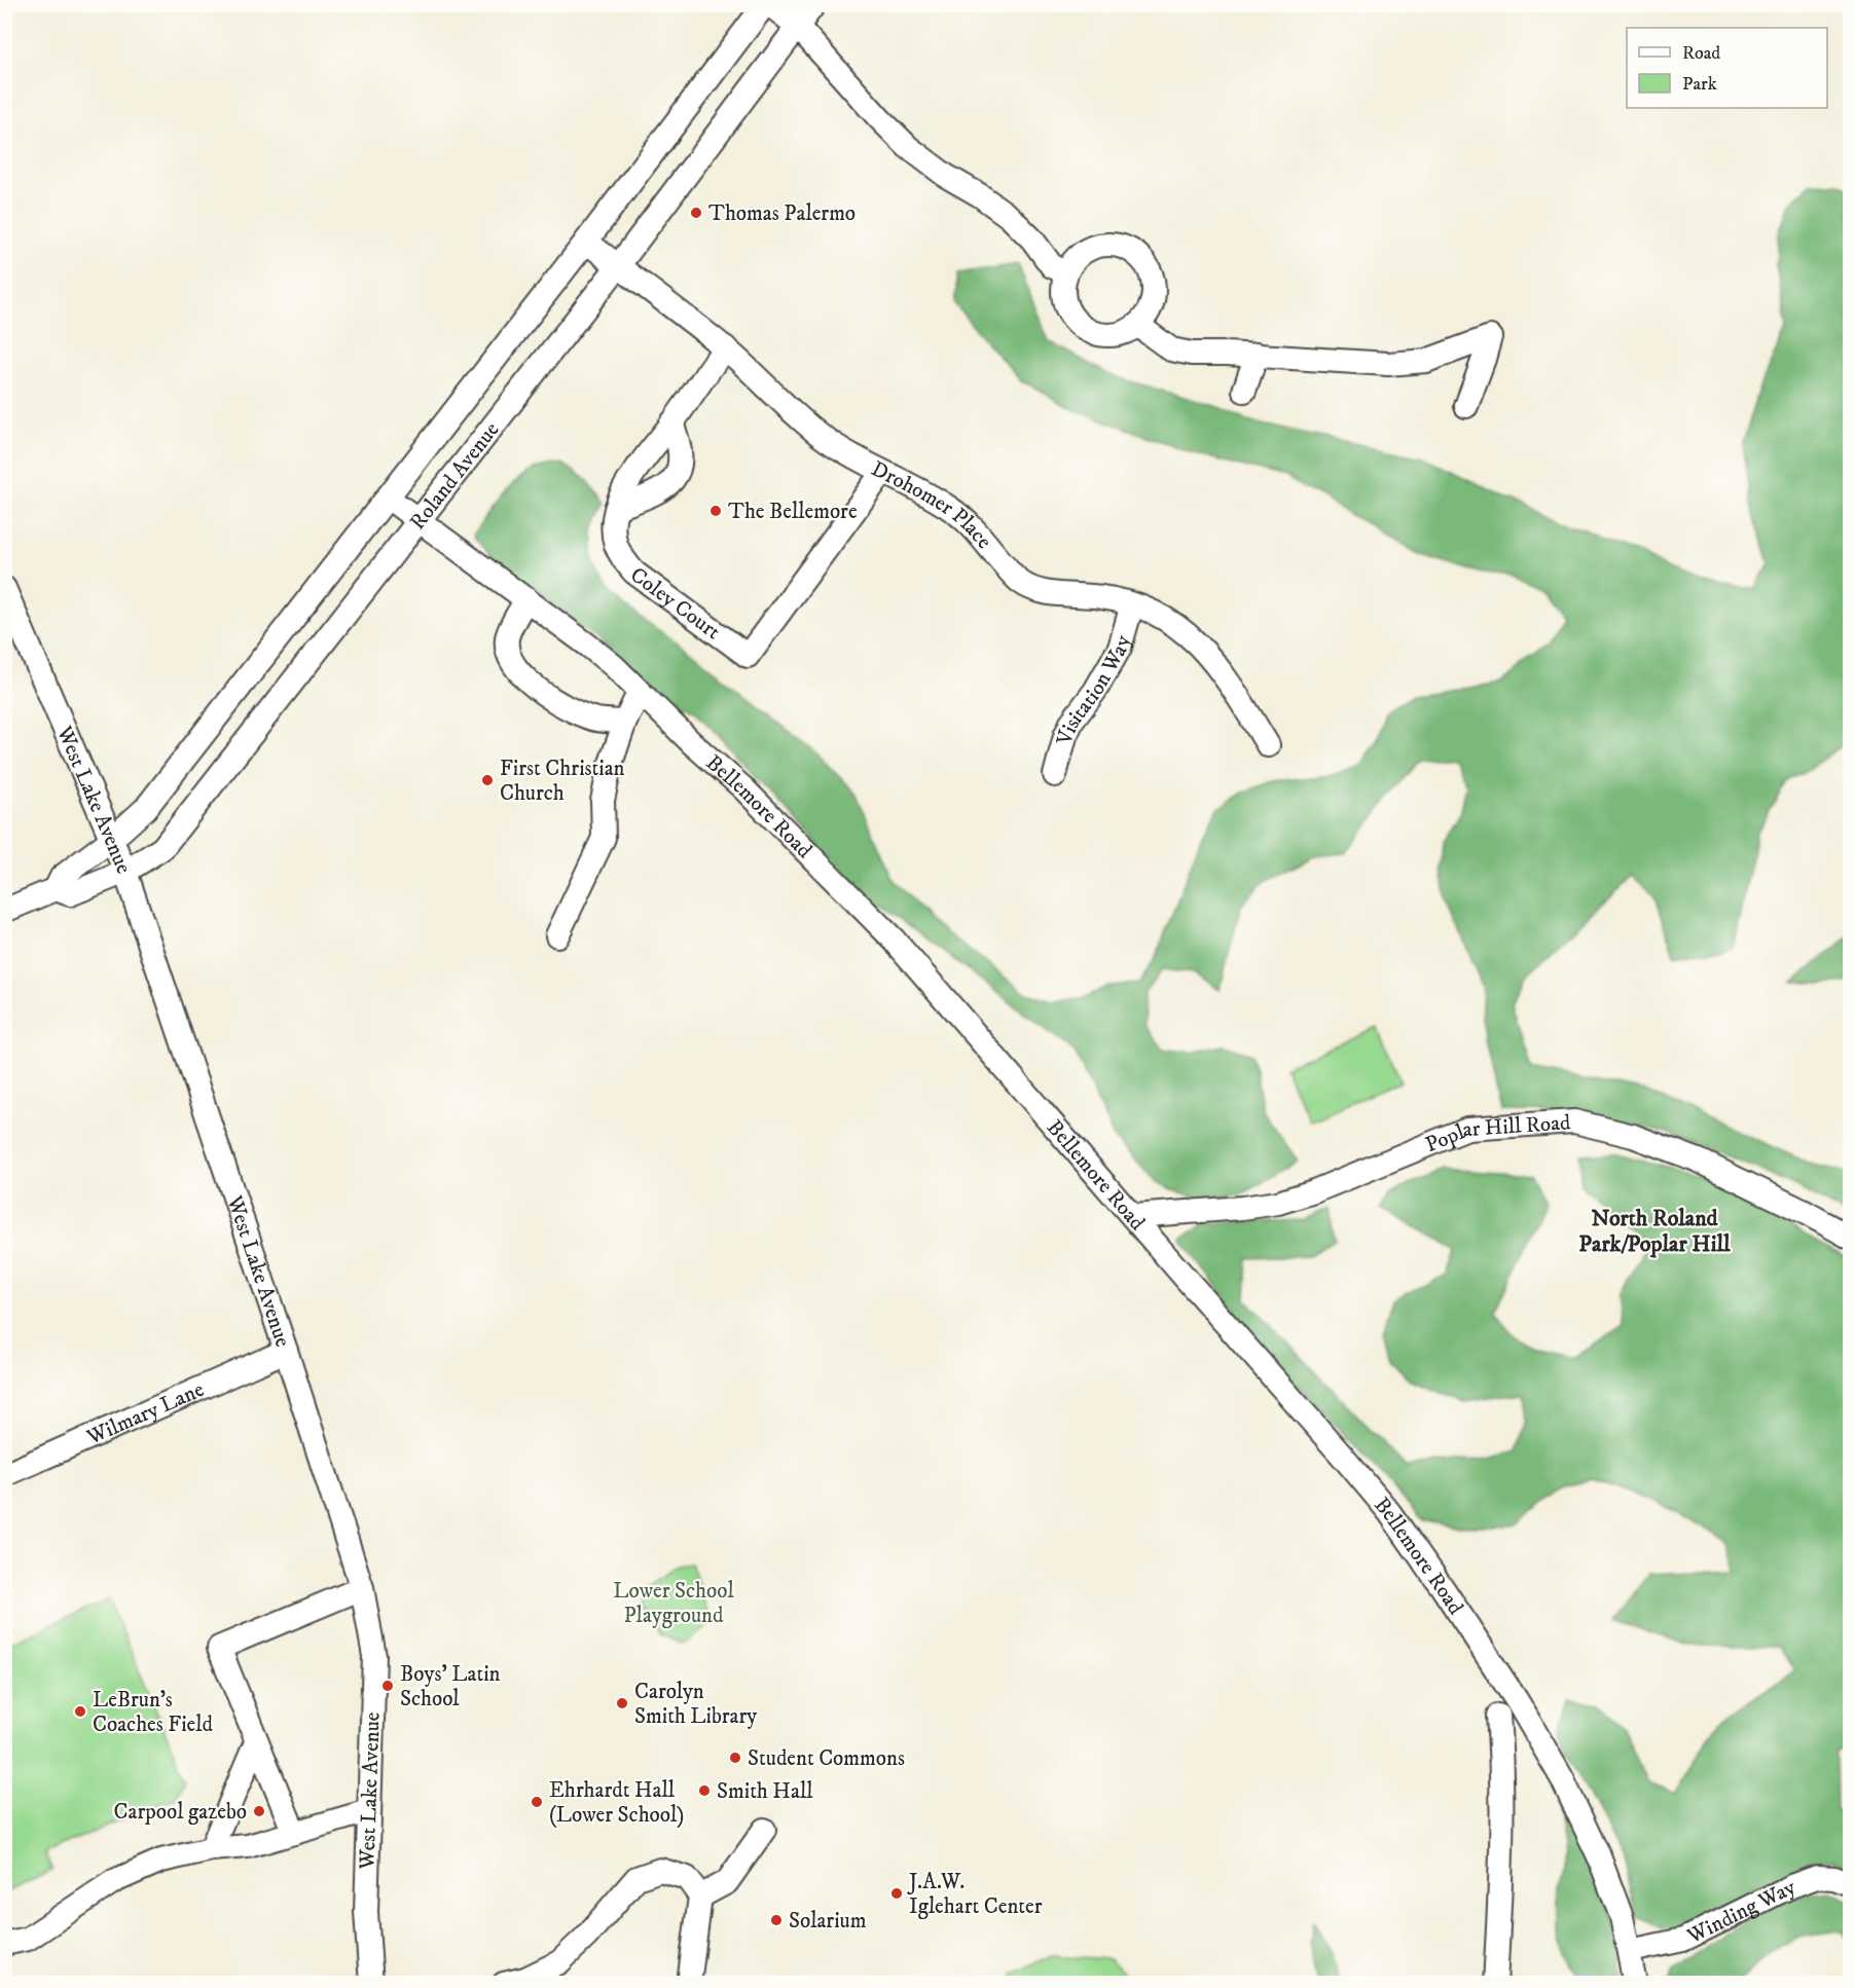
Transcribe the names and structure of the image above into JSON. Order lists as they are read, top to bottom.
{
  "streets": {
    "street": [
      "Roland Avenue",
      "Drohomer Place",
      "Coley Court",
      "Visitation Way",
      "West Lake Avenue",
      "Bellemore Road",
      "Poplar Hill Road",
      "Wilmary Lane",
      "Winding Way"
    ]
  },
  "crossings": [
    ["Roland Avenue", "Drohomer Place"],
    ["Roland Avenue", "West Lake Avenue"],
    ["Roland Avenue", "Bellemore Road"],
    ["Drohomer Place", "Coley Court"],
    ["Drohomer Place", "Visitation Way"],
    ["West Lake Avenue", "Wilmary Lane"],
    ["Bellemore Road", "Poplar Hill Road"],
    ["Bellemore Road", "Winding Way"]
  ],
  "districts": ["North Roland Park/Poplar Hill"],
  "parks": ["Lower School Playground"],
  "places": [
    "Thomas Palermo",
    "The Bellemore",
    "First Christian Church",
    "Boys’ Latin School",
    "Carolyn Smith Library",
    "LeBrun’s Coaches Field",
    "Student Commons",
    "Smith Hall",
    "Ehrhardt Hall (Lower School)",
    "Carpool gazebo",
    "J.A.W. Iglehart Center",
    "Solarium"
  ],
  "legend": ["Road", "Park"]
}
